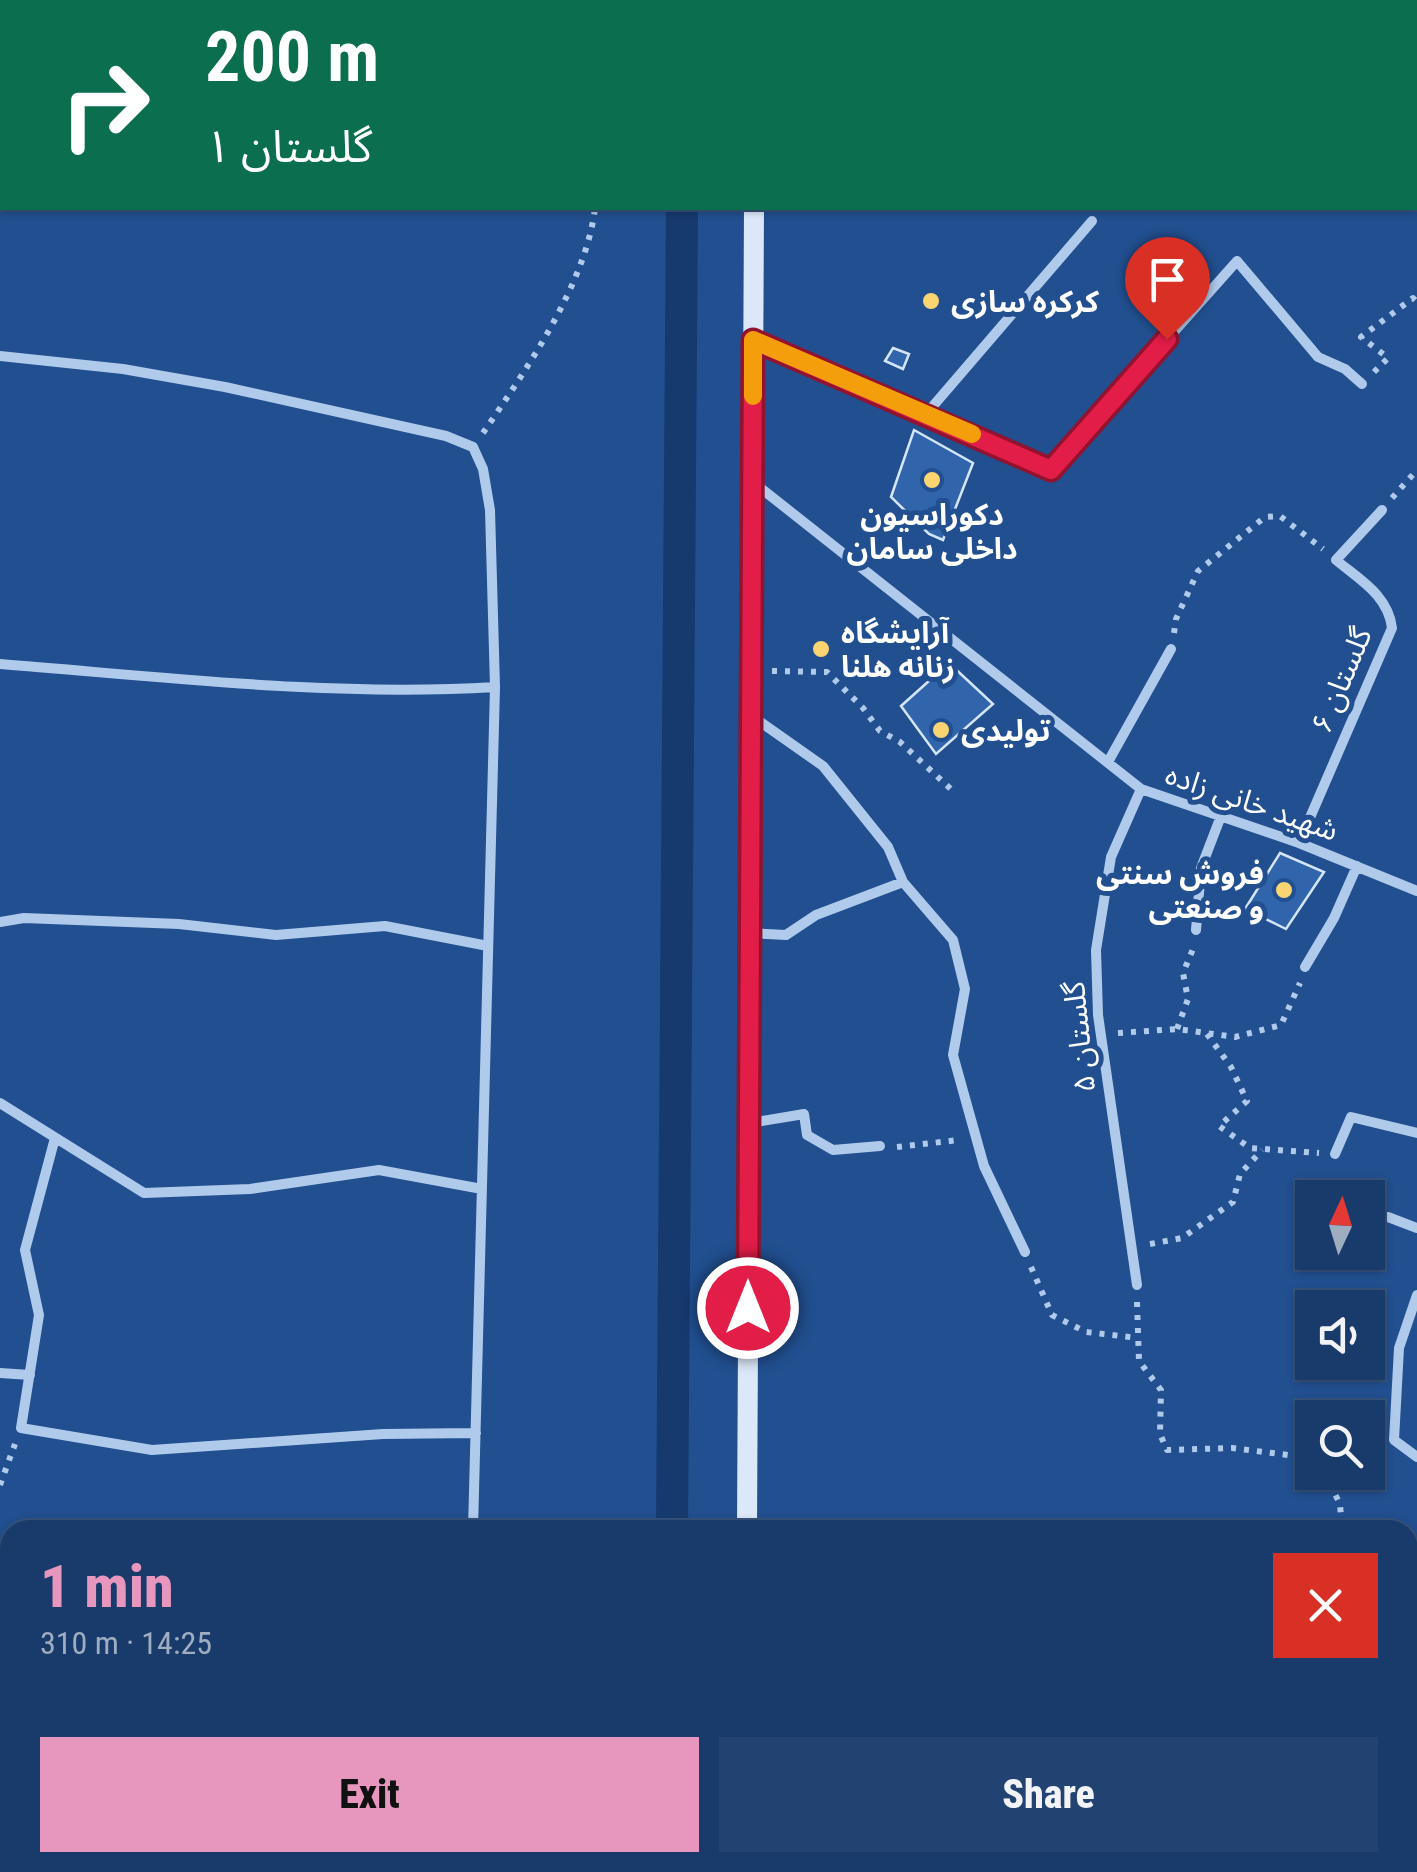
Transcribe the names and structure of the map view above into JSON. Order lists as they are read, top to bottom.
{
  "streets": {
    "street": ["گلستان ۶", "شهید خانی زاده", "گلستان ۵"]
  },
  "crossings": [
    ["گلستان ۶", "شهید خانی زاده"],
    ["شهید خانی زاده", "گلستان ۵"]
  ],
  "places": [
    "کرکره سازی",
    "دکوراسیون داخلی سامان",
    "آرایشگاه زنانه هلنا",
    "تولیدی",
    "فروش سنتی و صنعتی"
  ],
  "north": "top",
  "page": {
    "turn": ["200 m", "گلستان ۱"],
    "heading": ["1 min", "310 m · 14:25"],
    "buttons": ["Exit", "Share"]
  }
}
